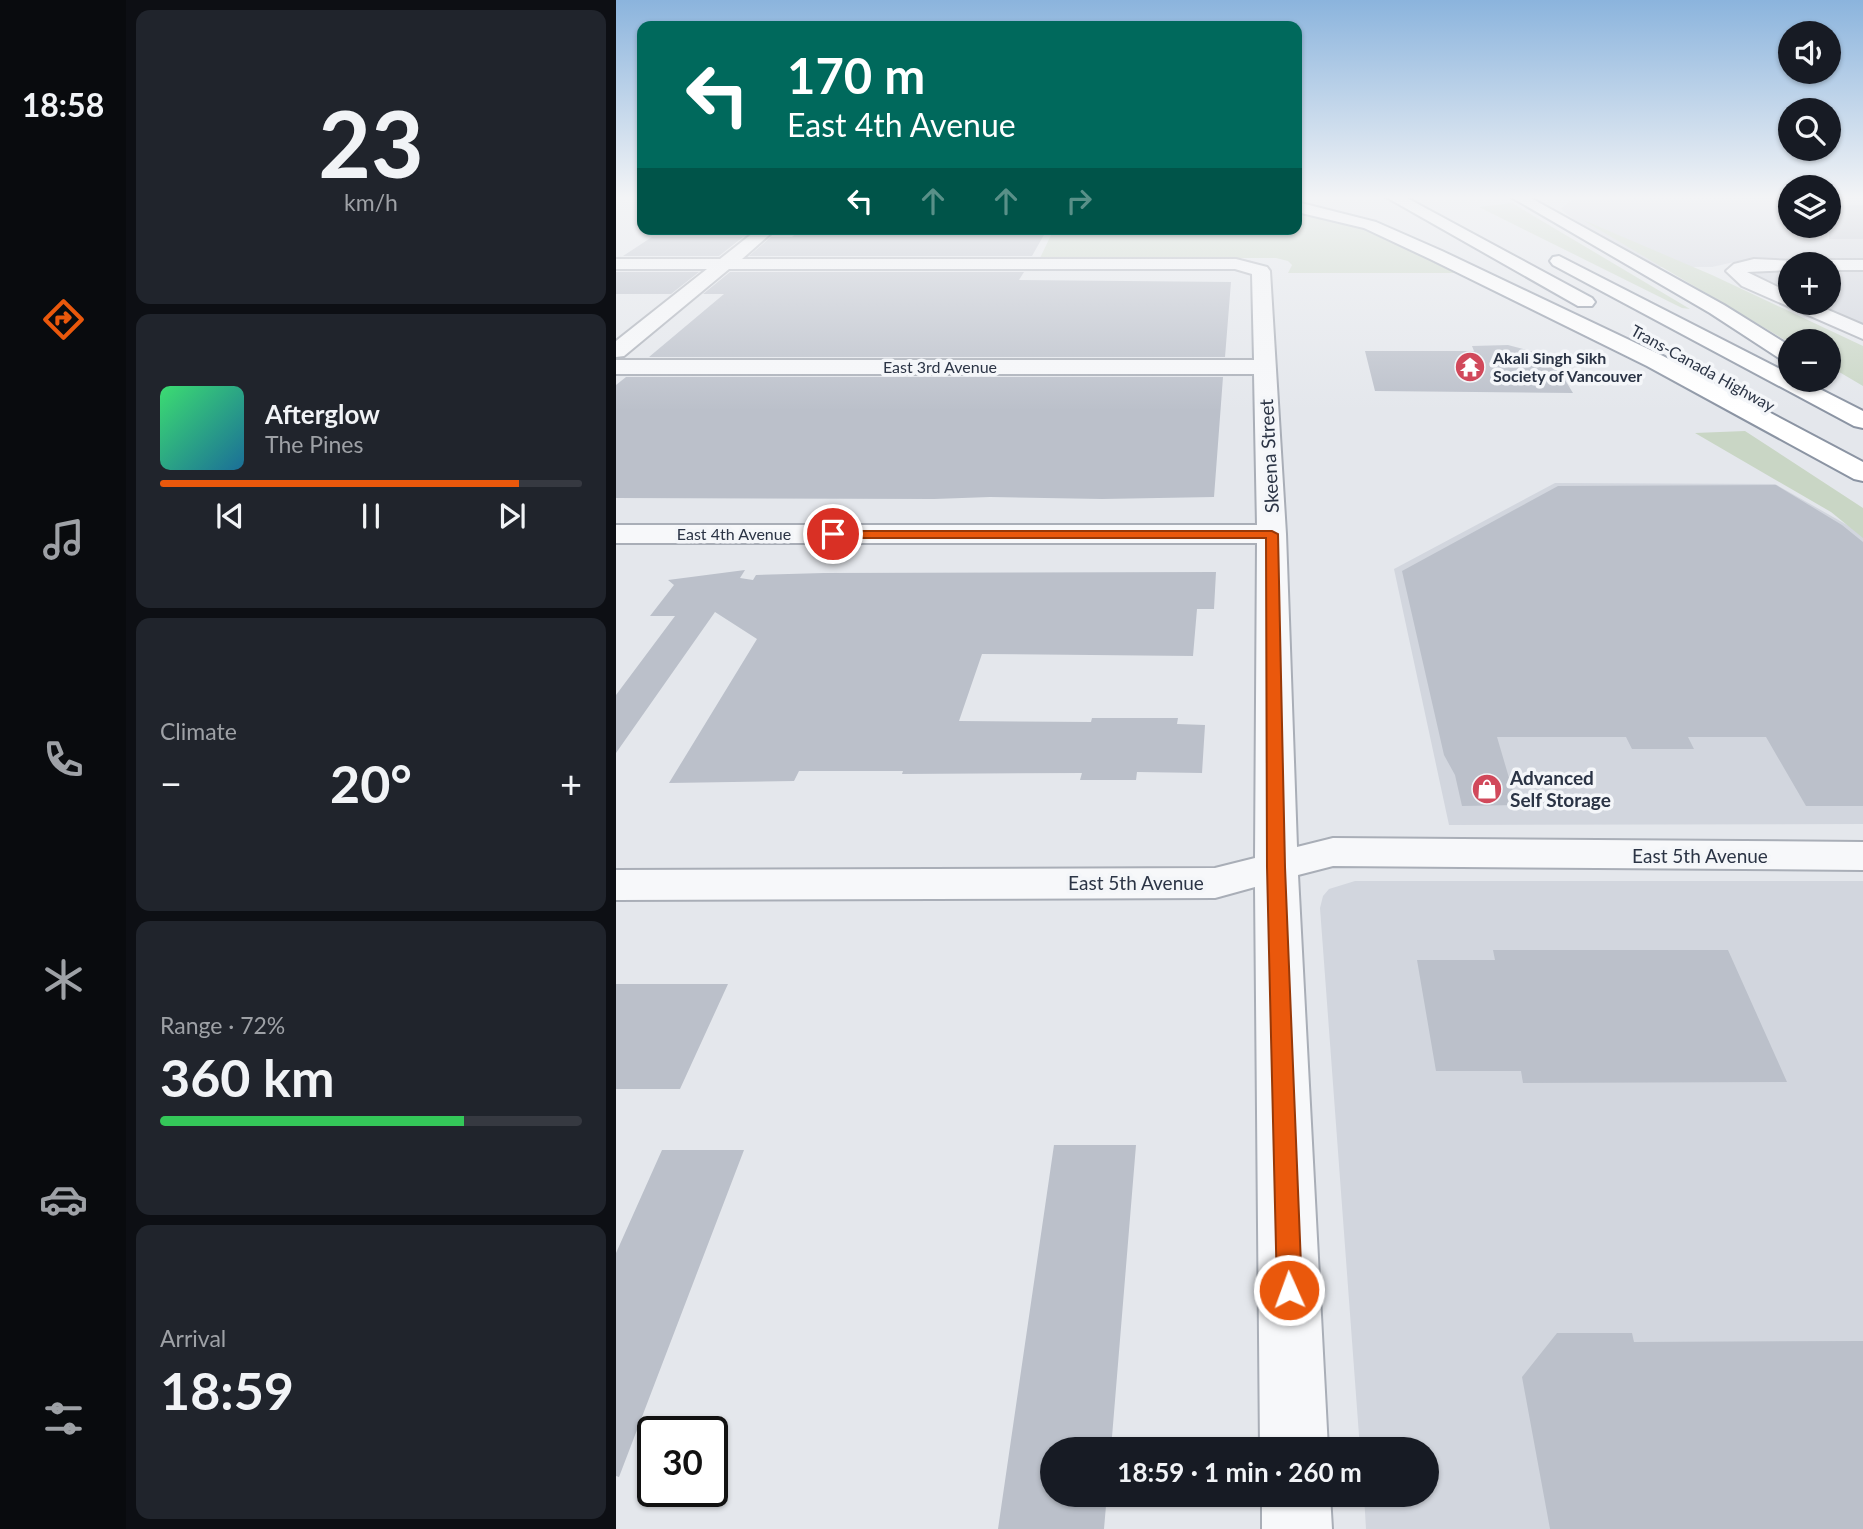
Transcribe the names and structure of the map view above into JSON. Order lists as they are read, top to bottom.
{
  "streets": {
    "highway": ["Trans-Canada Highway"],
    "street": [
      "East 3rd Avenue",
      "Skeena Street",
      "East 4th Avenue",
      "East 5th Avenue"
    ]
  },
  "crossings": [
    ["East 3rd Avenue", "Skeena Street"],
    ["Skeena Street", "East 4th Avenue"],
    ["Skeena Street", "East 5th Avenue"]
  ],
  "places": {
    "temple": ["Akali Singh Sikh Society of Vancouver"],
    "shop": ["Advanced Self Storage"]
  },
  "page": {
    "tabs": "18:58",
    "tile": [
      ["23", "km/h"],
      "Climate",
      ["Range · 72%", "360 km"],
      ["Arrival", "18:59"]
    ],
    "map_buttons": ["+", "−"],
    "turn": ["170 m", "East 4th Avenue"],
    "song": ["Afterglow", "The Pines"],
    "heat": ["−", "20°", "+"],
    "limit": "30",
    "trip": "18:59 · 1 min · 260 m"
  }
}
